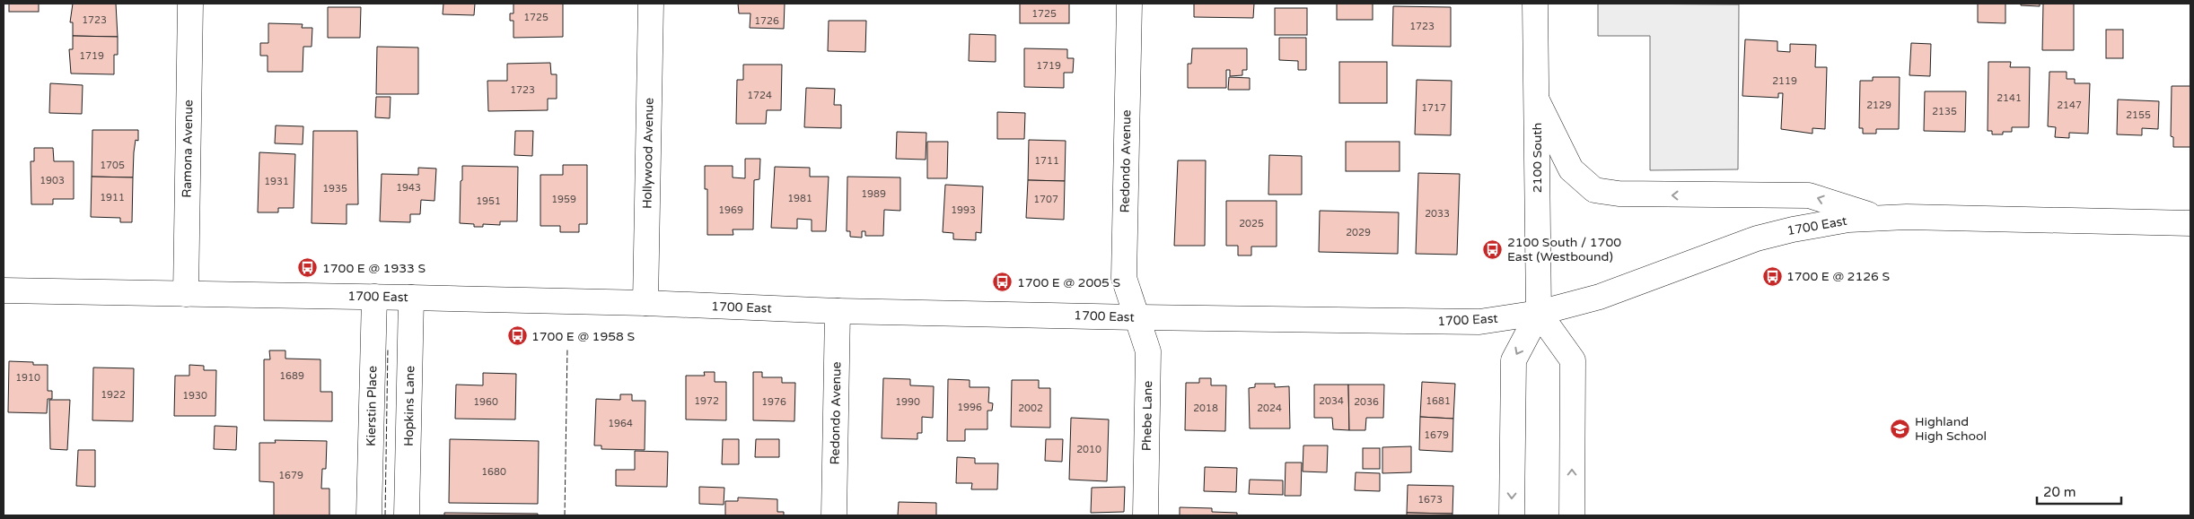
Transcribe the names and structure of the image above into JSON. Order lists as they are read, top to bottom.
{
  "streets": {
    "street": [
      "Ramona Avenue",
      "Hollywood Avenue",
      "2100 South",
      "Redondo Avenue",
      "1700 East",
      "Kierstin Place",
      "Hopkins Lane",
      "Phebe Lane"
    ]
  },
  "crossings": [
    ["Ramona Avenue", "1700 East"],
    ["Hollywood Avenue", "1700 East"],
    ["2100 South", "1700 East"],
    ["Redondo Avenue", "1700 East"],
    ["Redondo Avenue", "Phebe Lane"],
    ["1700 East", "Kierstin Place"],
    ["1700 East", "Hopkins Lane"],
    ["1700 East", "Phebe Lane"]
  ],
  "places": {
    "bus stop": [
      "2100 South / 1700 East (Westbound)",
      "1700 E @ 1933 S",
      "1700 E @ 2126 S",
      "1700 E @ 2005 S",
      "1700 E @ 1958 S"
    ],
    "school or university": ["Highland High School"]
  },
  "house_numbers": [
    "1725",
    "1725",
    "1723",
    "1726",
    "1723",
    "1719",
    "1719",
    "2119",
    "1723",
    "1724",
    "2141",
    "2129",
    "2147",
    "1717",
    "2135",
    "2155",
    "1711",
    "1705",
    "1903",
    "1931",
    "1943",
    "1935",
    "1989",
    "1911",
    "1981",
    "1959",
    "1707",
    "1951",
    "1969",
    "1993",
    "2033",
    "2025",
    "2029",
    "1689",
    "1910",
    "1922",
    "1930",
    "1972",
    "2034",
    "1681",
    "1960",
    "1976",
    "1990",
    "2036",
    "1996",
    "2002",
    "2018",
    "2024",
    "1964",
    "1679",
    "2010",
    "1680",
    "1679",
    "1673"
  ],
  "scale_bar": "20 m"
}
